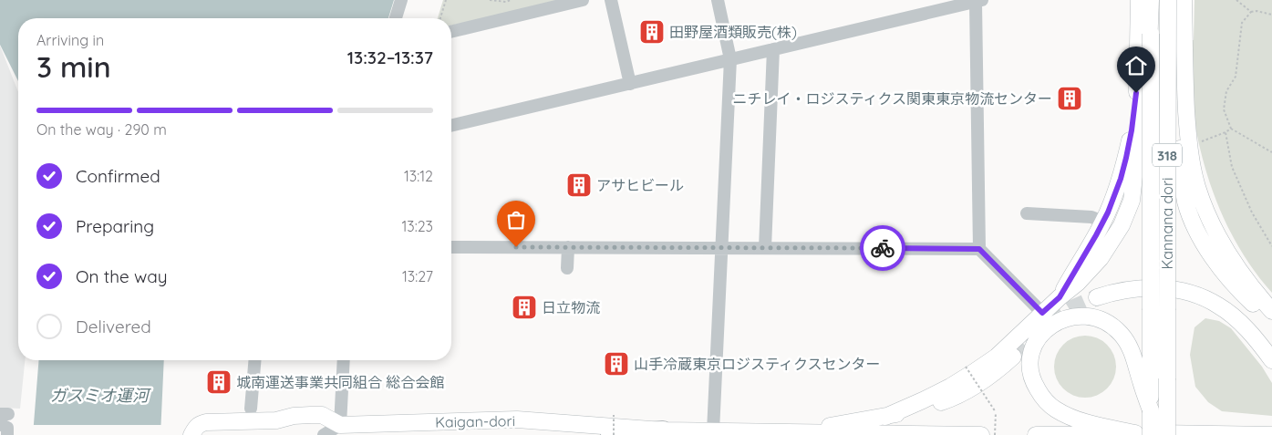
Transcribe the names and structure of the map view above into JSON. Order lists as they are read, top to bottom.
{
  "streets": {
    "main road": ["318", "Kannana dori", "Kaigan-dori"]
  },
  "crossings": [
    ["318", "Kannana dori"]
  ],
  "water": ["ガスミオ運河"],
  "places": {
    "building": [
      "田野屋酒類販売(株)",
      "ニチレイ・ロジスティクス関東東京物流センター",
      "アサヒビール",
      "日立物流",
      "山手冷蔵東京ロジスティクスセンター",
      "城南運送事業共同組合 総合会館"
    ]
  },
  "page": {
    "heading": ["3 min", "Arriving in", "13:32–13:37"],
    "bar": "On the way · 290 m",
    "list": [
      ["Confirmed", "13:12"],
      ["Preparing", "13:23"],
      ["On the way", "13:27"],
      "Delivered"
    ]
  }
}
